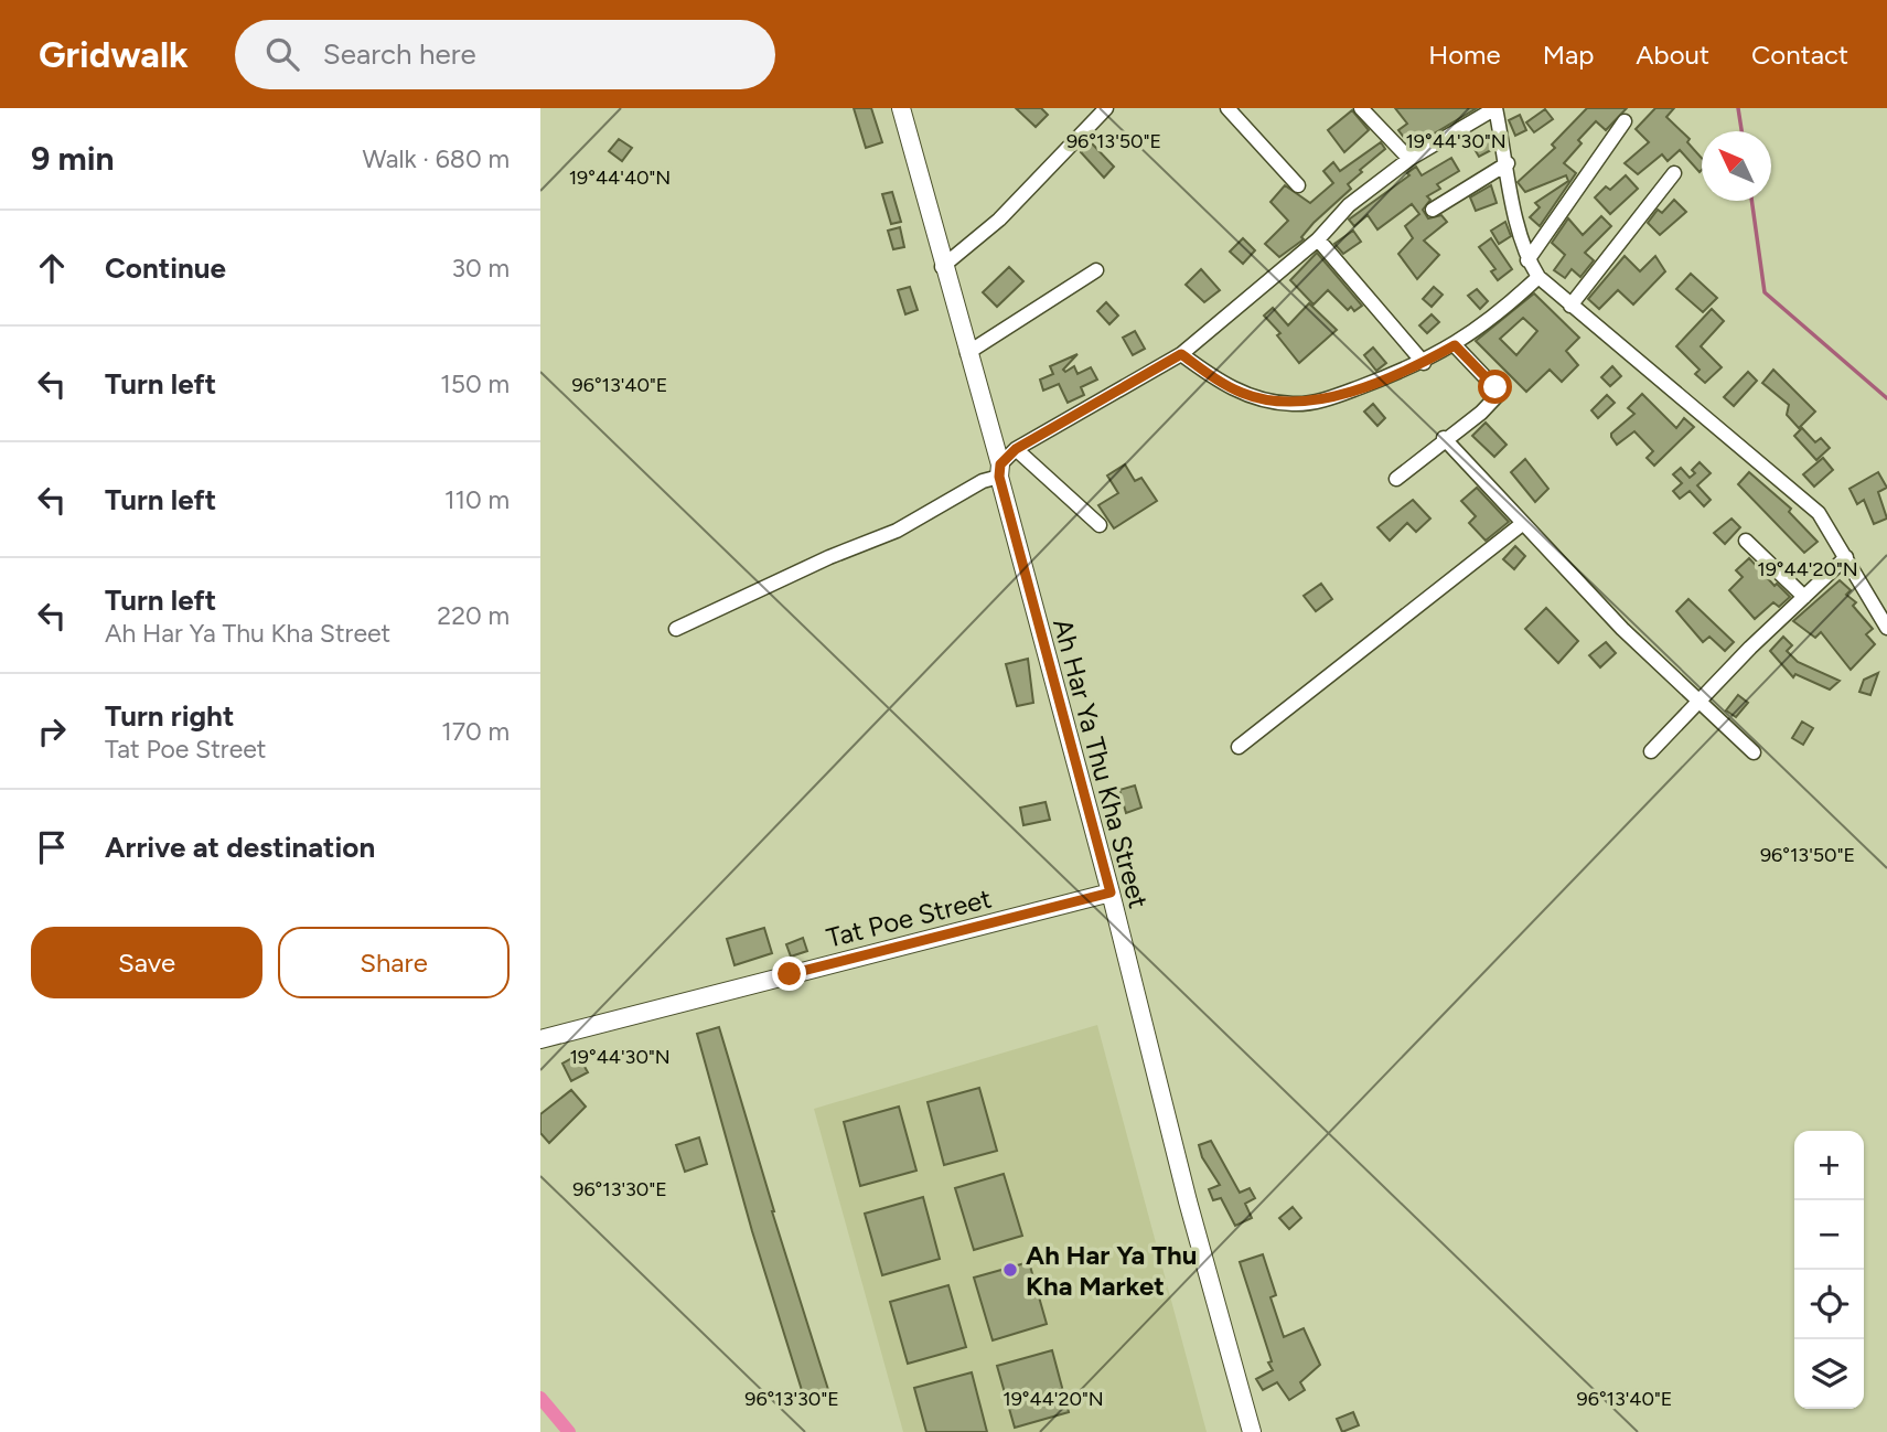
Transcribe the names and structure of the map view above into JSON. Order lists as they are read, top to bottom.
{
  "streets": {
    "street": ["Ah Har Ya Thu Kha Street", "Tat Poe Street"]
  },
  "crossings": [
    ["Ah Har Ya Thu Kha Street", "Tat Poe Street"]
  ],
  "places": ["Ah Har Ya Thu Kha Market"],
  "north": "top left",
  "page": {
    "header": "Gridwalk",
    "search": "Search here",
    "nav": [
      "Home",
      "Map",
      "About",
      "Contact"
    ],
    "heading": ["9 min", "Walk · 680 m"],
    "list": [
      ["Continue", "30 m"],
      ["Turn left", "150 m"],
      ["Turn left", "110 m"],
      ["Turn left", "Ah Har Ya Thu Kha Street", "220 m"],
      ["Turn right", "Tat Poe Street", "170 m"],
      "Arrive at destination"
    ],
    "buttons": ["Save", "Share"],
    "map_buttons": ["+", "−"]
  },
  "coordinates": [
    "96°13'50\"E",
    "19°44'30\"N",
    "19°44'40\"N",
    "96°13'40\"E",
    "19°44'20\"N",
    "96°13'30\"E"
  ]
}
